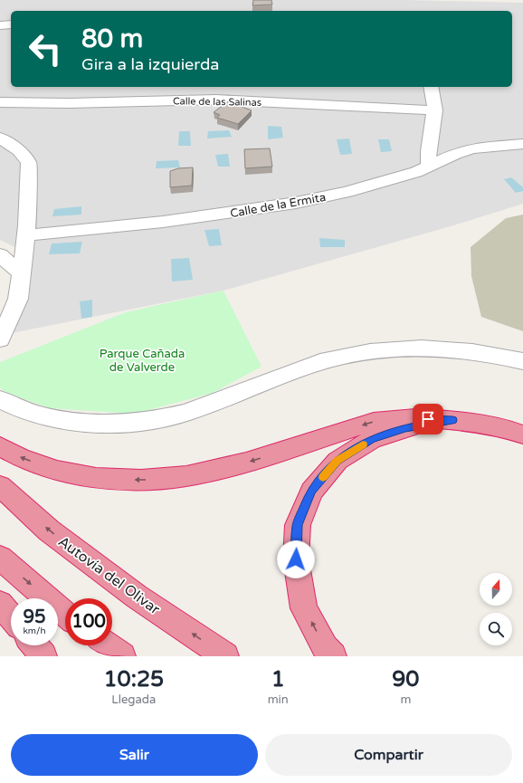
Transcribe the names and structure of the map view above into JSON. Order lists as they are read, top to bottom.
{
  "streets": {
    "highway": ["Autovía del Olivar"],
    "street": ["Calle de las Salinas", "Calle de la Ermita"]
  },
  "parks": ["Parque Cañada de Valverde"],
  "north": "top",
  "page": {
    "turn": ["80 m", "Gira a la izquierda"],
    "speed": "95 km/h",
    "limit": "100",
    "eta": [
      "10:25",
      "Llegada",
      "1",
      "min",
      "90",
      "m"
    ],
    "buttons": ["Salir", "Compartir"]
  }
}
